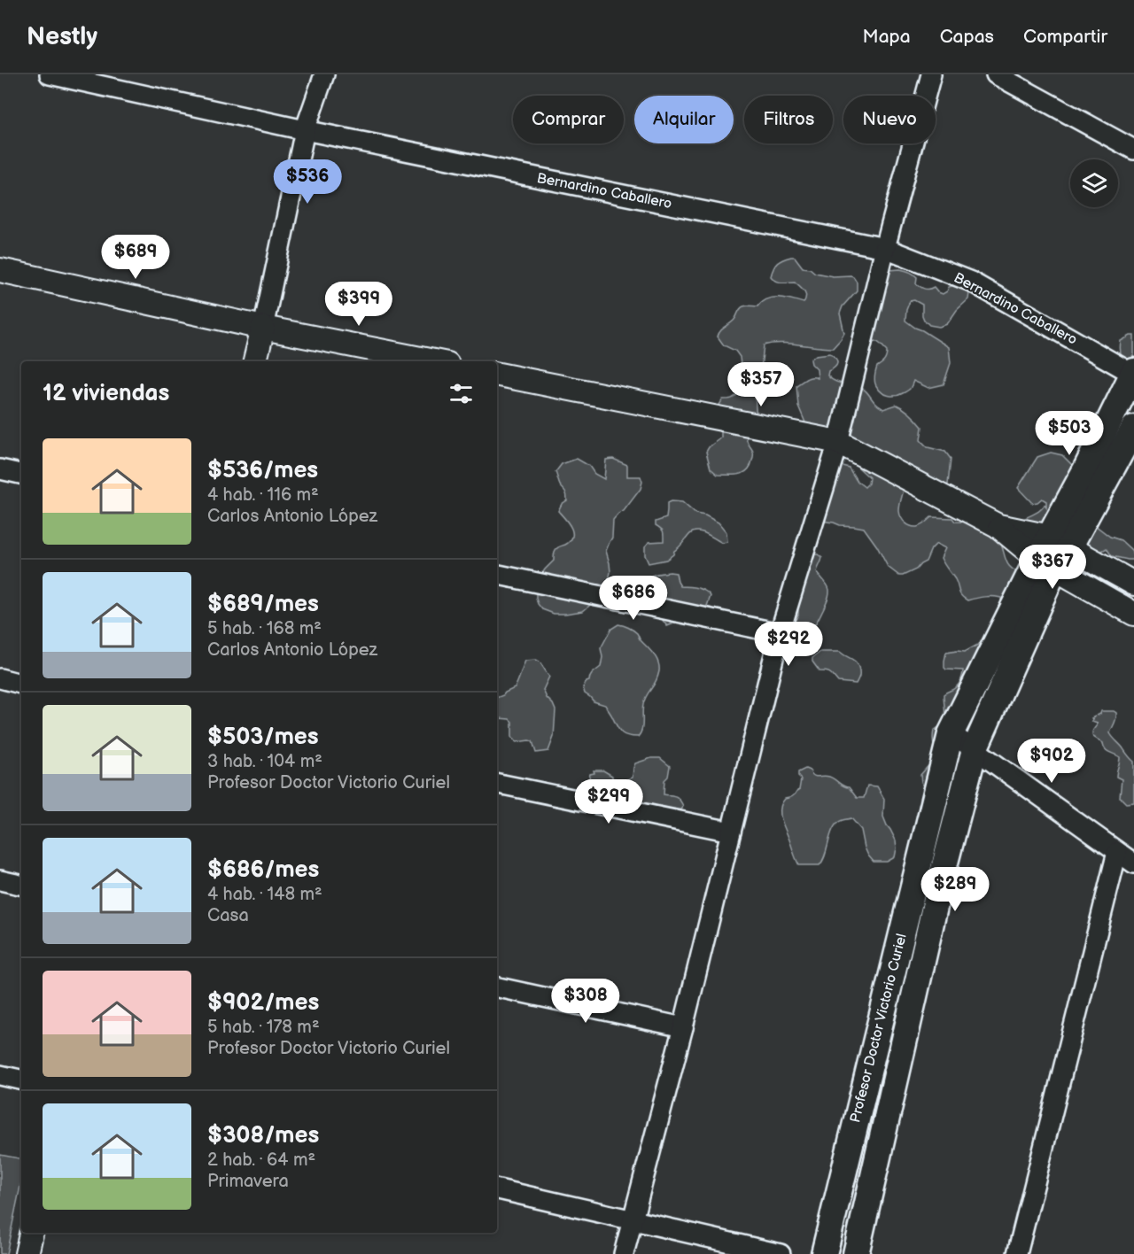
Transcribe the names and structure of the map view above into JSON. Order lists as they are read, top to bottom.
{
  "streets": {
    "main road": ["Profesor Doctor Victorio Curiel"],
    "street": ["Bernardino Caballero"]
  },
  "crossings": [
    ["Bernardino Caballero", "Profesor Doctor Victorio Curiel"]
  ],
  "page": {
    "header": "Nestly",
    "nav": ["Mapa", "Capas", "Compartir"],
    "chip": [
      "Comprar",
      "Alquilar",
      "Filtros",
      "Nuevo"
    ],
    "price": [
      "$536",
      "$689",
      "$399",
      "$357",
      "$503",
      "$367",
      "$686",
      "$292",
      "$902",
      "$299",
      "$289",
      "$308"
    ],
    "heading": "12 viviendas",
    "list": [
      {
        "name": "$536/mes",
        "note": "4 hab. · 116 m² · Carlos Antonio López"
      },
      {
        "name": "$689/mes",
        "note": "5 hab. · 168 m² · Carlos Antonio López"
      },
      {
        "name": "$503/mes",
        "note": "3 hab. · 104 m² · Profesor Doctor Victorio Curiel"
      },
      {
        "name": "$686/mes",
        "note": "4 hab. · 148 m² · Casa"
      },
      {
        "name": "$902/mes",
        "note": "5 hab. · 178 m² · Profesor Doctor Victorio Curiel"
      },
      {
        "name": "$308/mes",
        "note": "2 hab. · 64 m² · Primavera"
      }
    ]
  }
}
